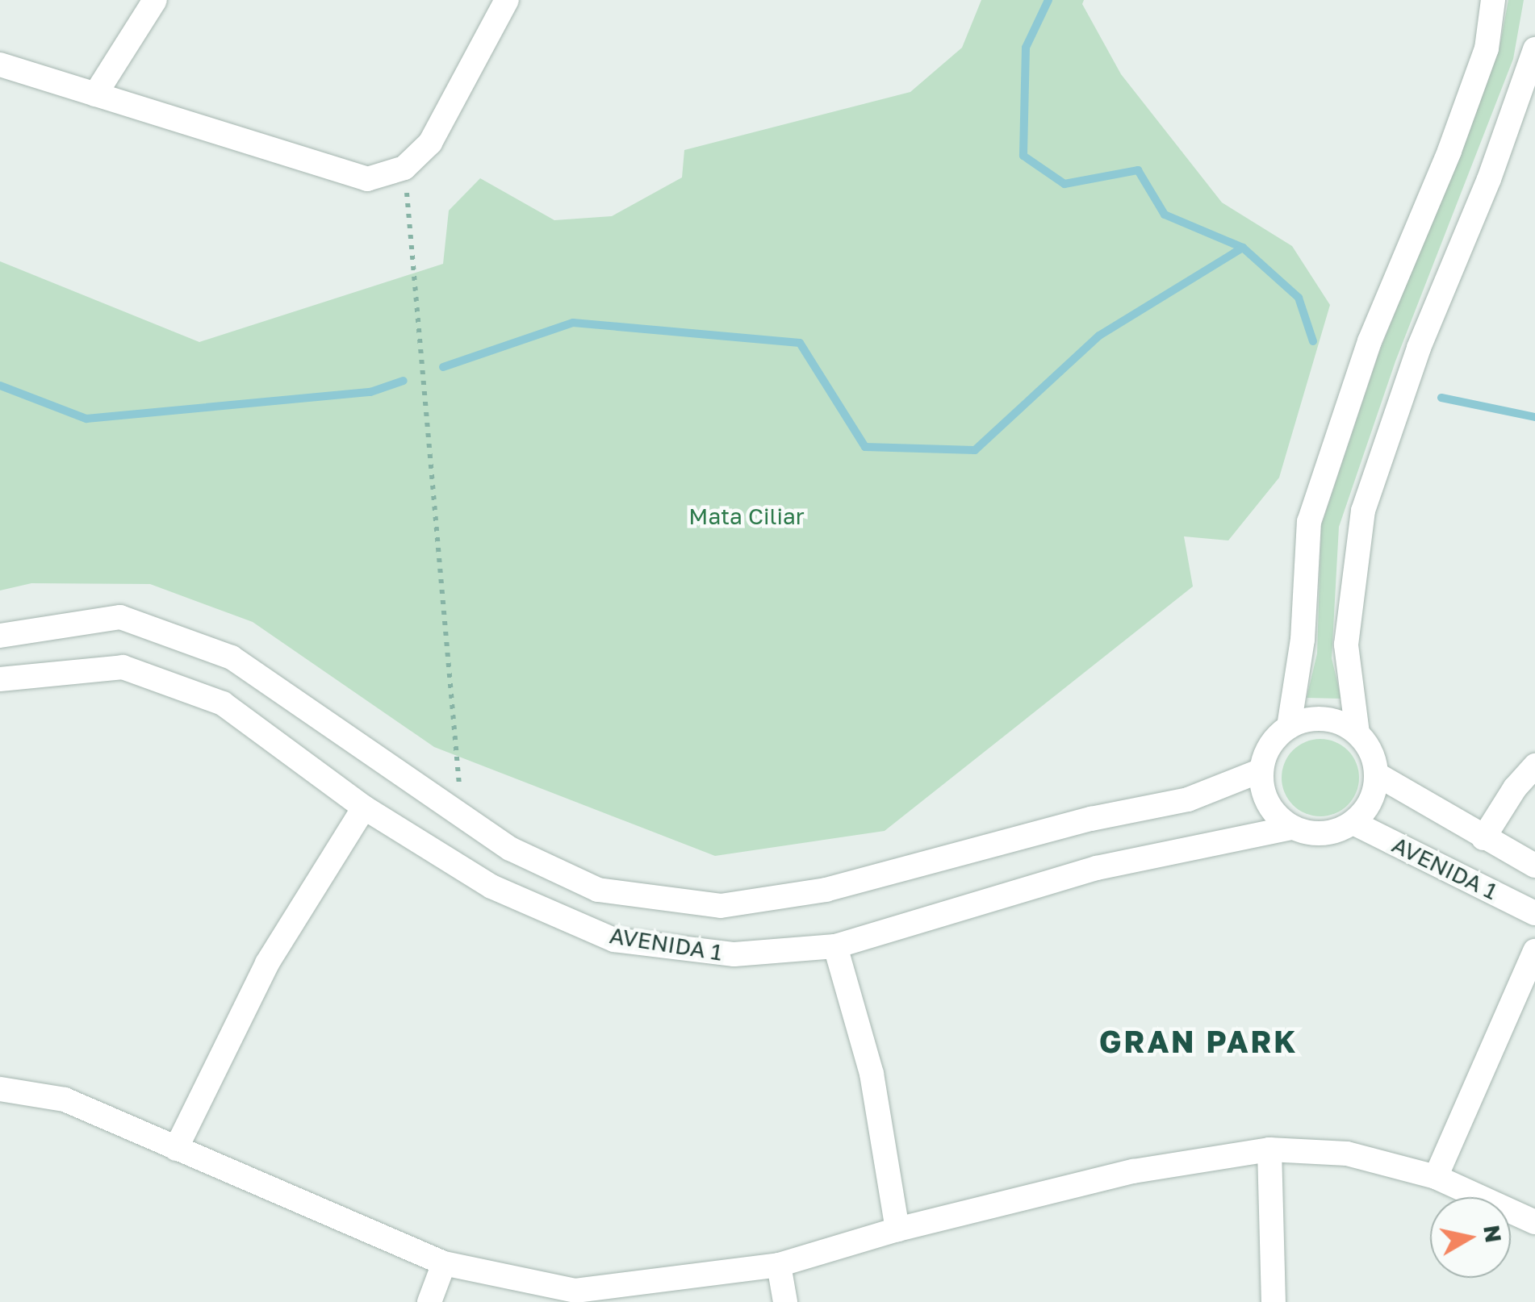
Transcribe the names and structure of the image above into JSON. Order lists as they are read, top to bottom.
{
  "streets": {
    "street": ["AVENIDA 1"]
  },
  "districts": ["GRAN PARK"],
  "parks": ["Mata Ciliar"],
  "north": "right"
}
